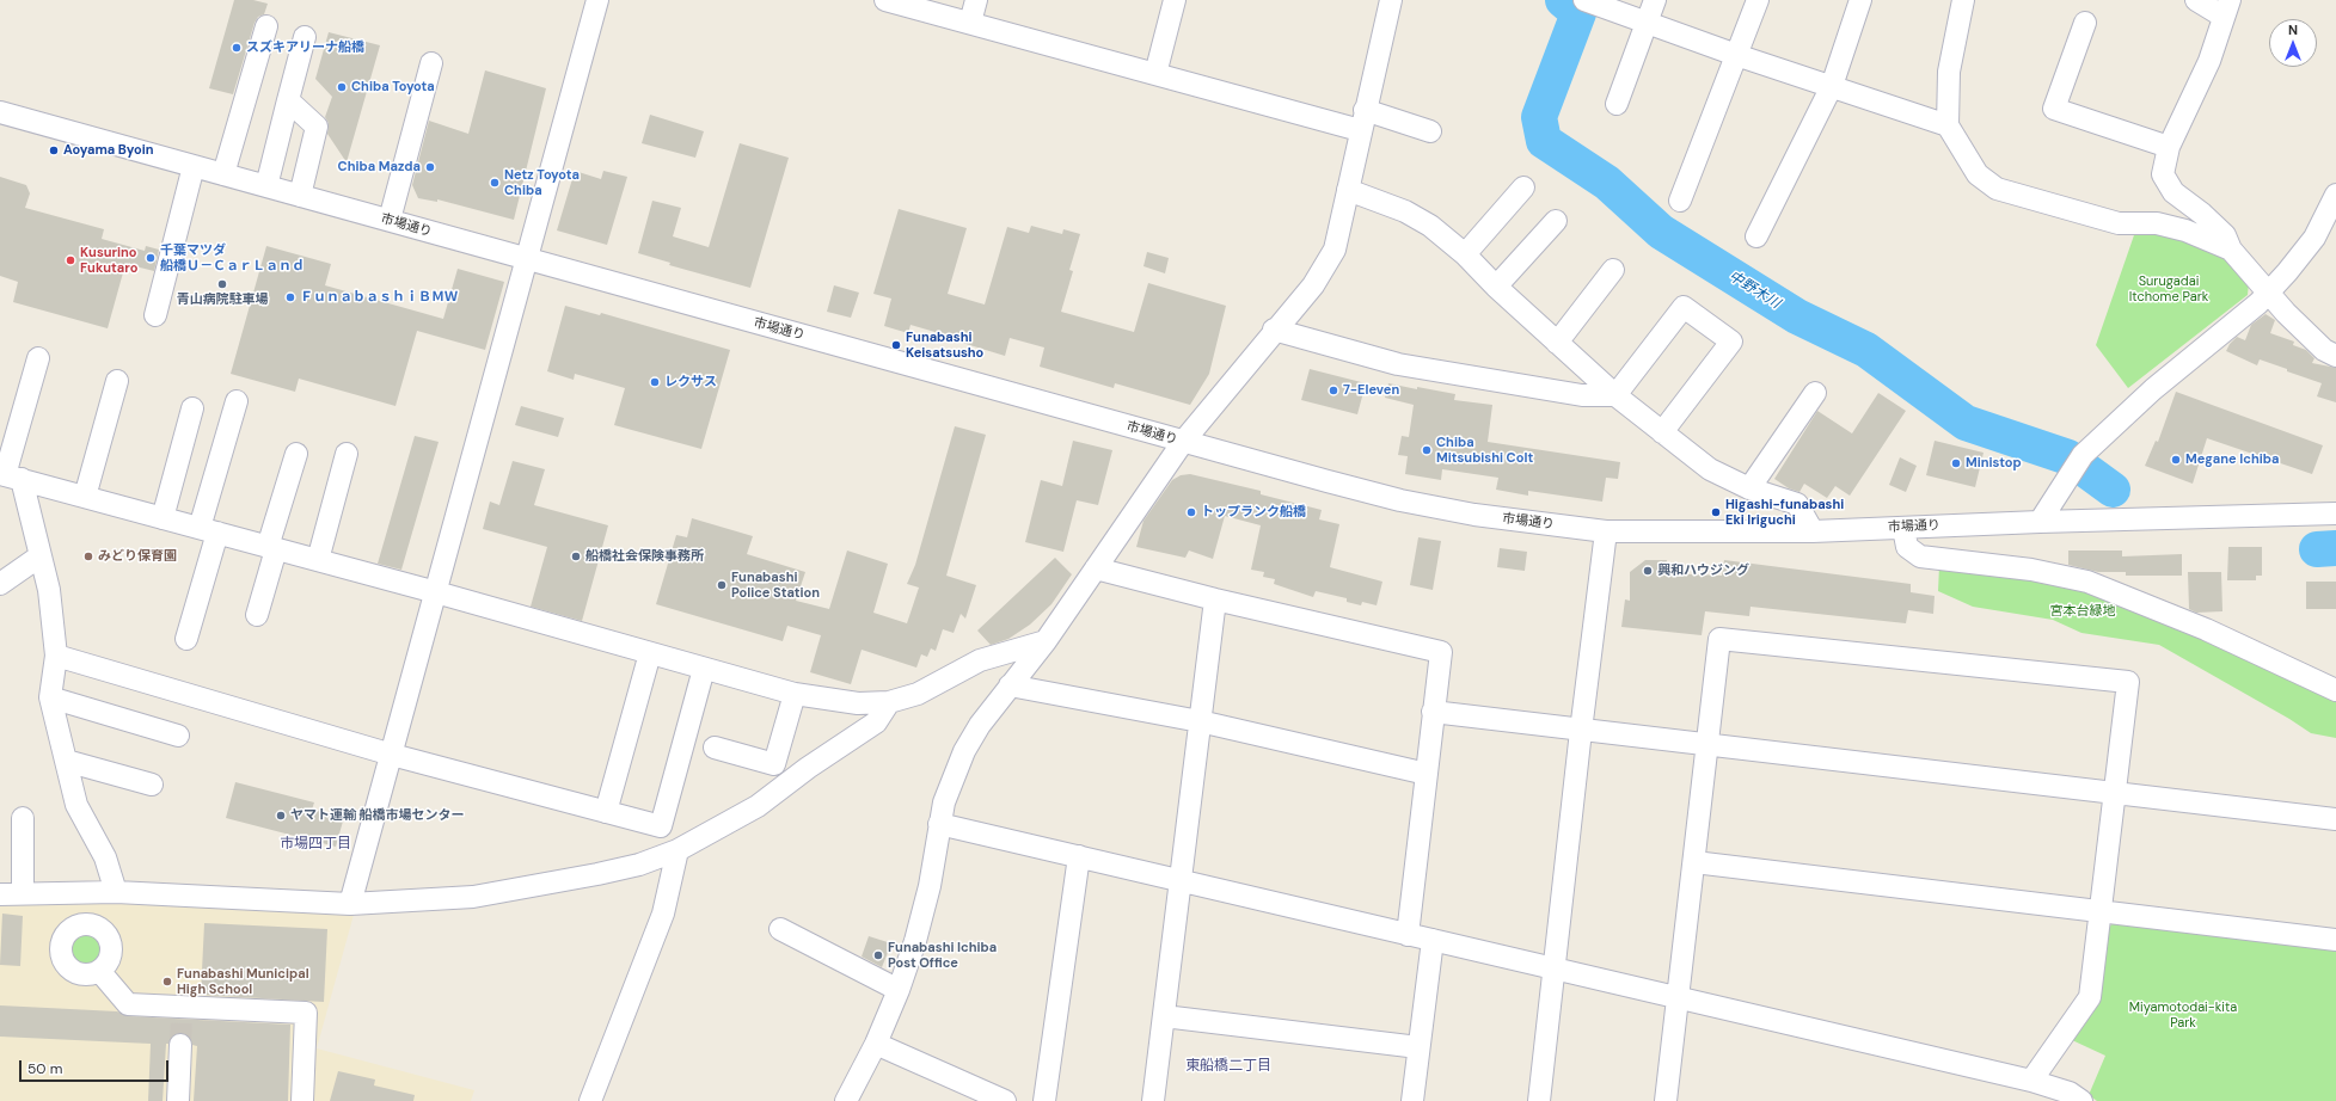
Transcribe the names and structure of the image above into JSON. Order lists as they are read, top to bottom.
{
  "streets": {
    "street": ["市場通り"]
  },
  "districts": ["市場四丁目", "東船橋二丁目"],
  "water": ["中野木川"],
  "parks": ["Surugadai Itchome Park", "宮本台緑地", "Miyamotodai-kita Park"],
  "places": [
    "スズキアリーナ船橋",
    "Chiba Toyota",
    "Aoyama Byoin",
    "Chiba Mazda",
    "Netz Toyota Chiba",
    "千葉マツダ 船橋Ｕ－ＣａｒＬａｎｄ",
    "Kusurino Fukutaro",
    "青山病院駐車場",
    "ＦｕｎａｂａｓｈｉＢＭＷ",
    "Funabashi Keisatsusho",
    "レクサス",
    "7-Eleven",
    "Chiba Mitsubishi Colt",
    "Megane Ichiba",
    "Ministop",
    "トップランク船橋",
    "Higashi-funabashi Eki Iriguchi",
    "みどり保育園",
    "船橋社会保険事務所",
    "興和ハウジング",
    "Funabashi Police Station",
    "ヤマト運輸 船橋市場センター",
    "Funabashi Ichiba Post Office",
    "Funabashi Municipal High School"
  ],
  "scale_bar": "50 m",
  "north": "top"
}
